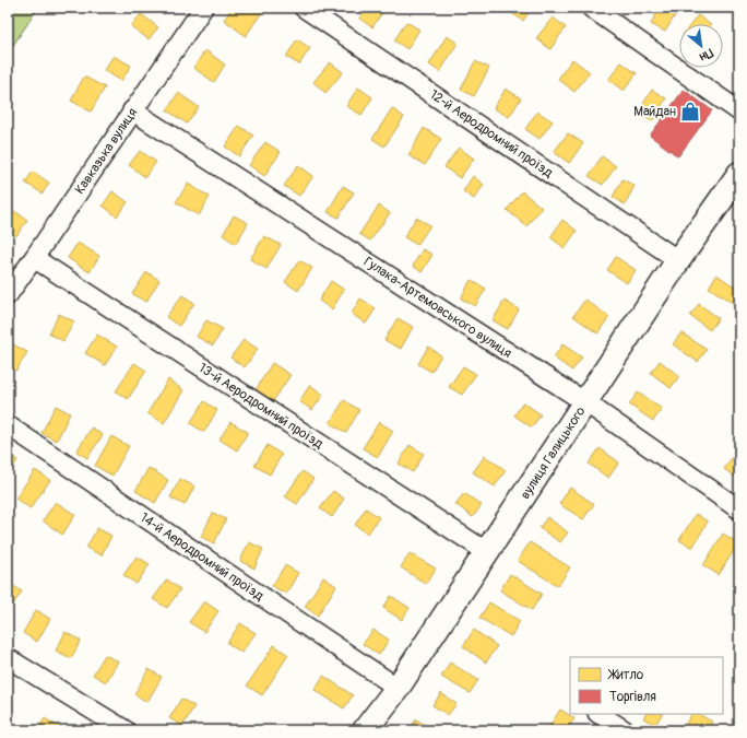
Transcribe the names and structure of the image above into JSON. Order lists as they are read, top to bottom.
{
  "streets": {
    "street": [
      "12-й Аеродромний проїзд",
      "Кавказька вулиця",
      "Гулака-Артемовського вулиця",
      "13-й Аеродромний проїзд",
      "вулиця Галицького",
      "14-й Аеродромний проїзд"
    ]
  },
  "crossings": [
    ["12-й Аеродромний проїзд", "вулиця Галицького"],
    ["Кавказька вулиця", "Гулака-Артемовського вулиця"],
    ["Кавказька вулиця", "13-й Аеродромний проїзд"],
    ["Гулака-Артемовського вулиця", "вулиця Галицького"],
    ["13-й Аеродромний проїзд", "вулиця Галицького"],
    ["вулиця Галицького", "14-й Аеродромний проїзд"]
  ],
  "places": {
    "shop": ["Майдан"]
  },
  "legend": ["Житло", "Торгівля"],
  "north": "bottom right"
}
